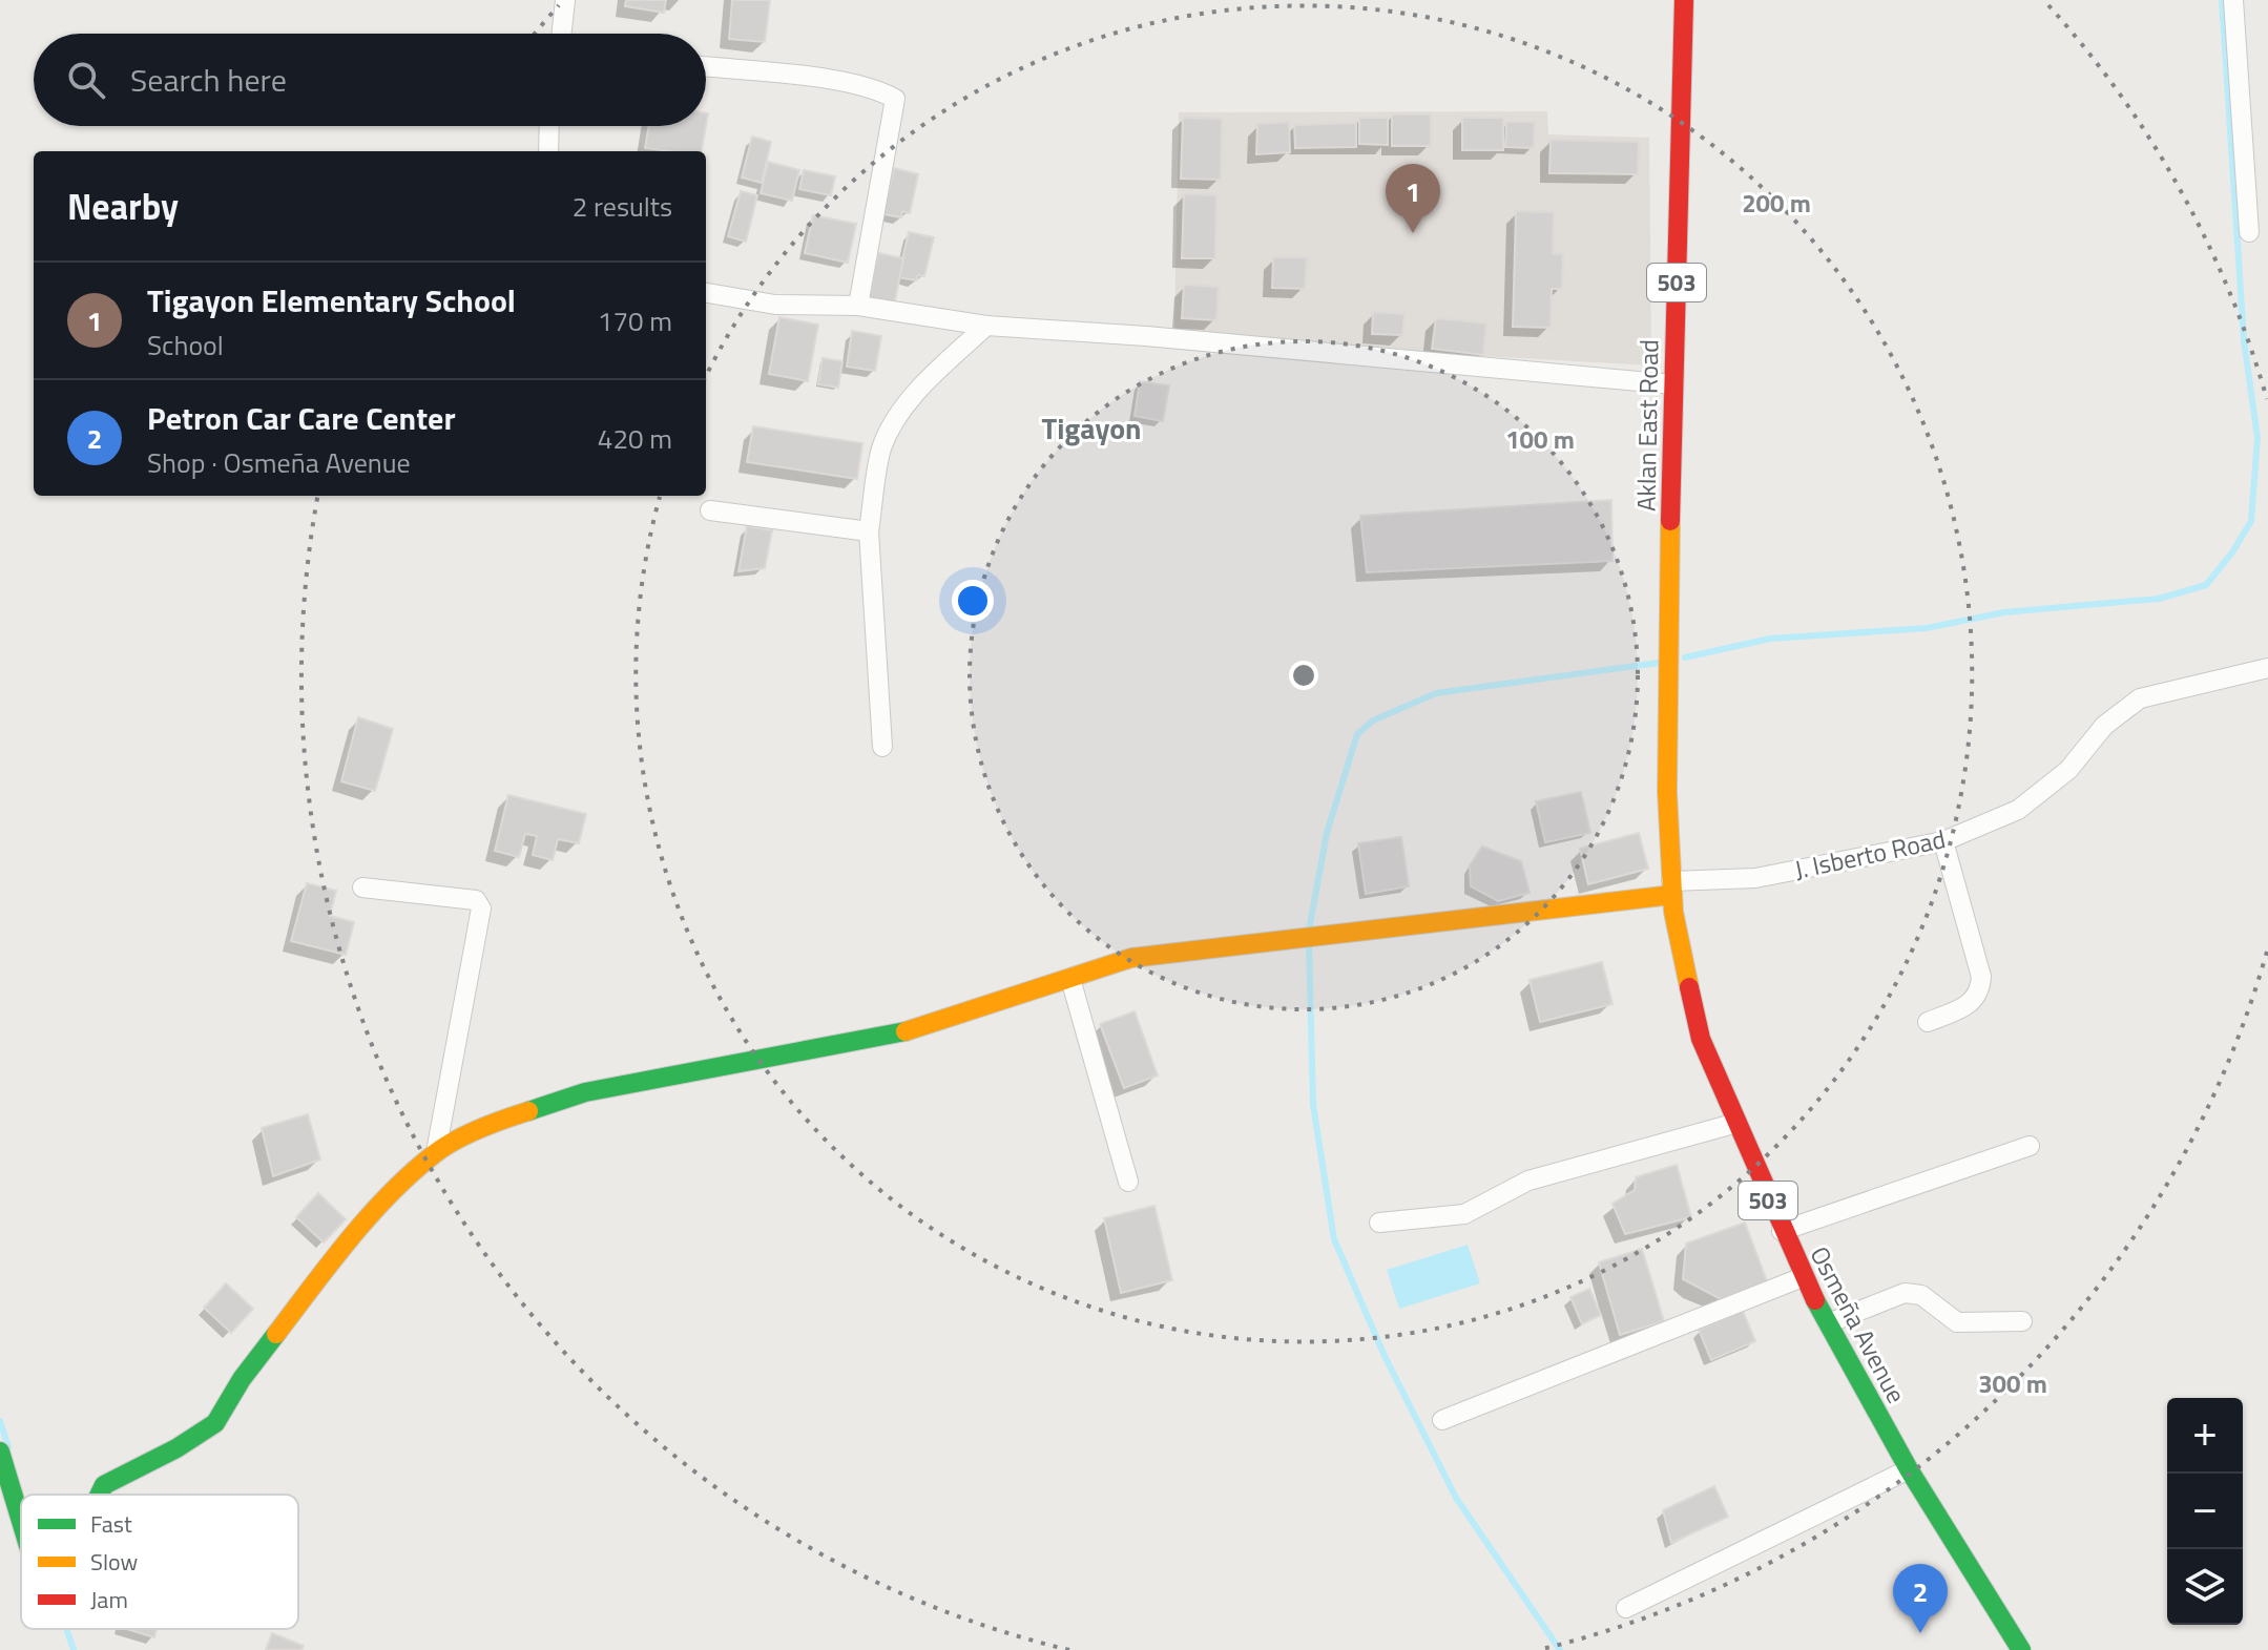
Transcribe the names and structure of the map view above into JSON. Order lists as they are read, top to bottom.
{
  "streets": {
    "street": [
      "503",
      "Aklan East Road",
      "J. Isberto Road",
      "Osmeña Avenue"
    ]
  },
  "crossings": [
    ["Aklan East Road", "Osmeña Avenue"],
    ["J. Isberto Road", "Osmeña Avenue"]
  ],
  "districts": ["Tigayon"],
  "legend": ["Fast", "Slow", "Jam"],
  "page": {
    "search": "Search here",
    "heading": ["Nearby", "2 results"],
    "pins": ["1", "2"],
    "list": [
      {
        "mark": "1",
        "name": "Tigayon Elementary School",
        "note": "School",
        "value": "170 m"
      },
      {
        "mark": "2",
        "name": "Petron Car Care Center",
        "note": "Shop · Osmeña Avenue",
        "value": "420 m"
      }
    ],
    "map_buttons": ["+", "−"]
  },
  "rings": ["200 m", "100 m", "300 m"]
}
